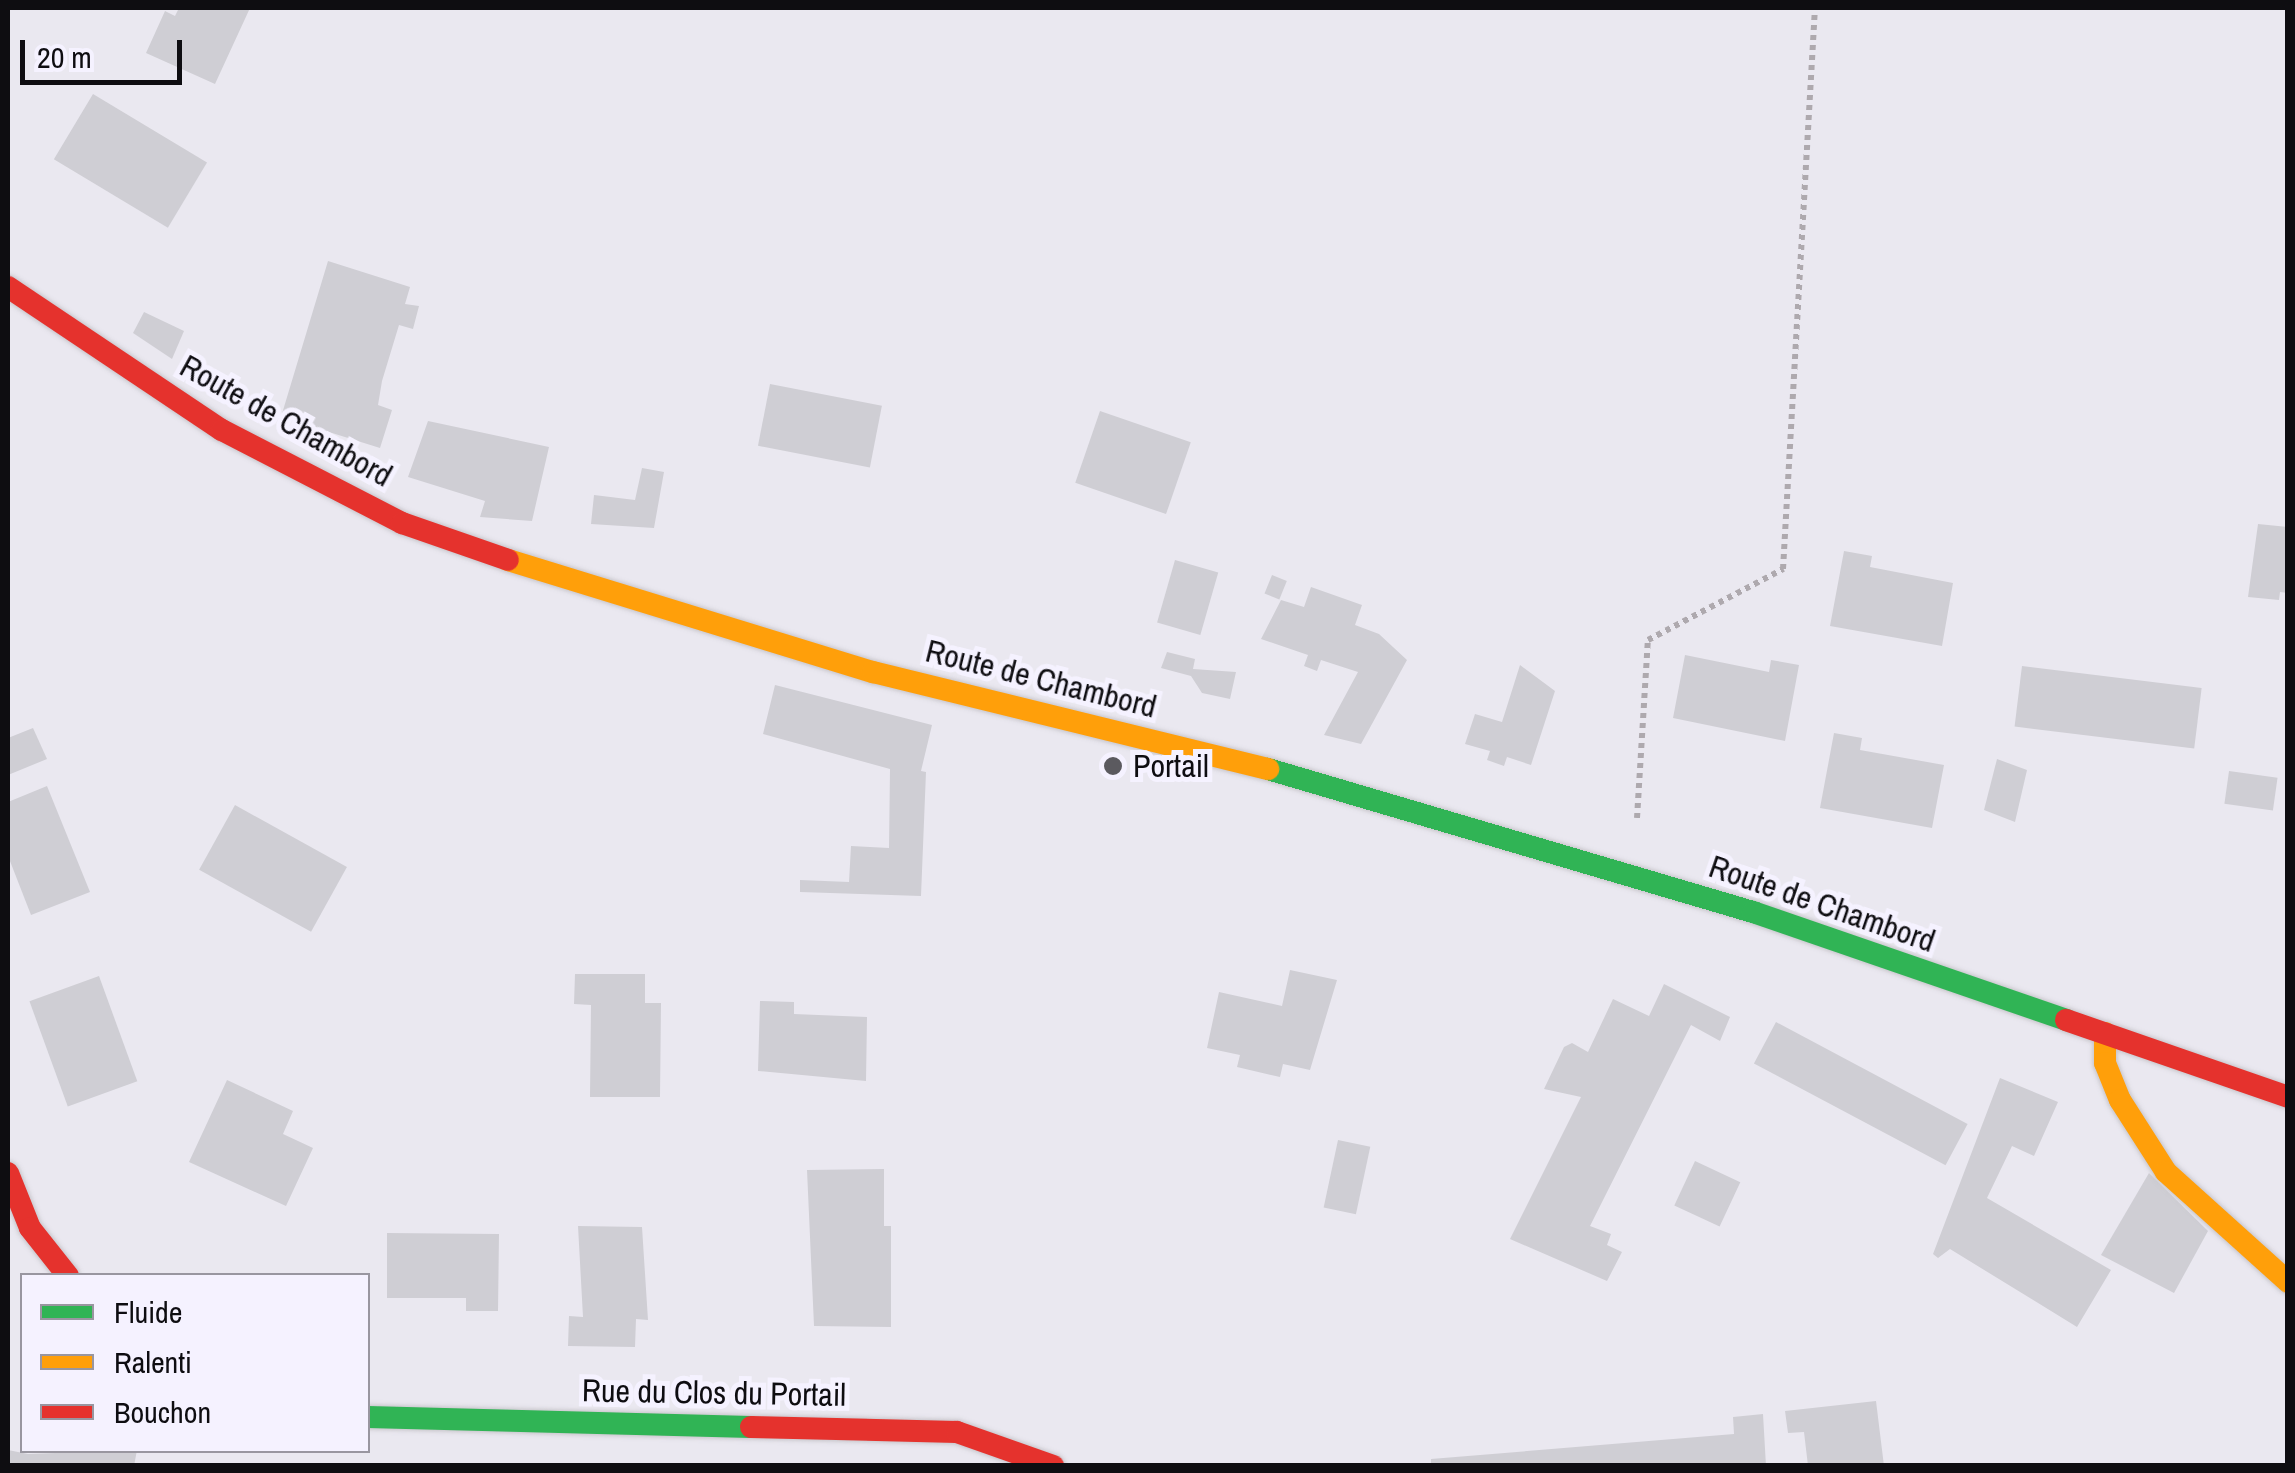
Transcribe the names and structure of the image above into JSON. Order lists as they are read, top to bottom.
{
  "streets": {
    "main road": ["Route de Chambord", "Rue du Clos du Portail"]
  },
  "places": ["Portail"],
  "legend": ["Fluide", "Ralenti", "Bouchon"],
  "scale_bar": "20 m"
}
